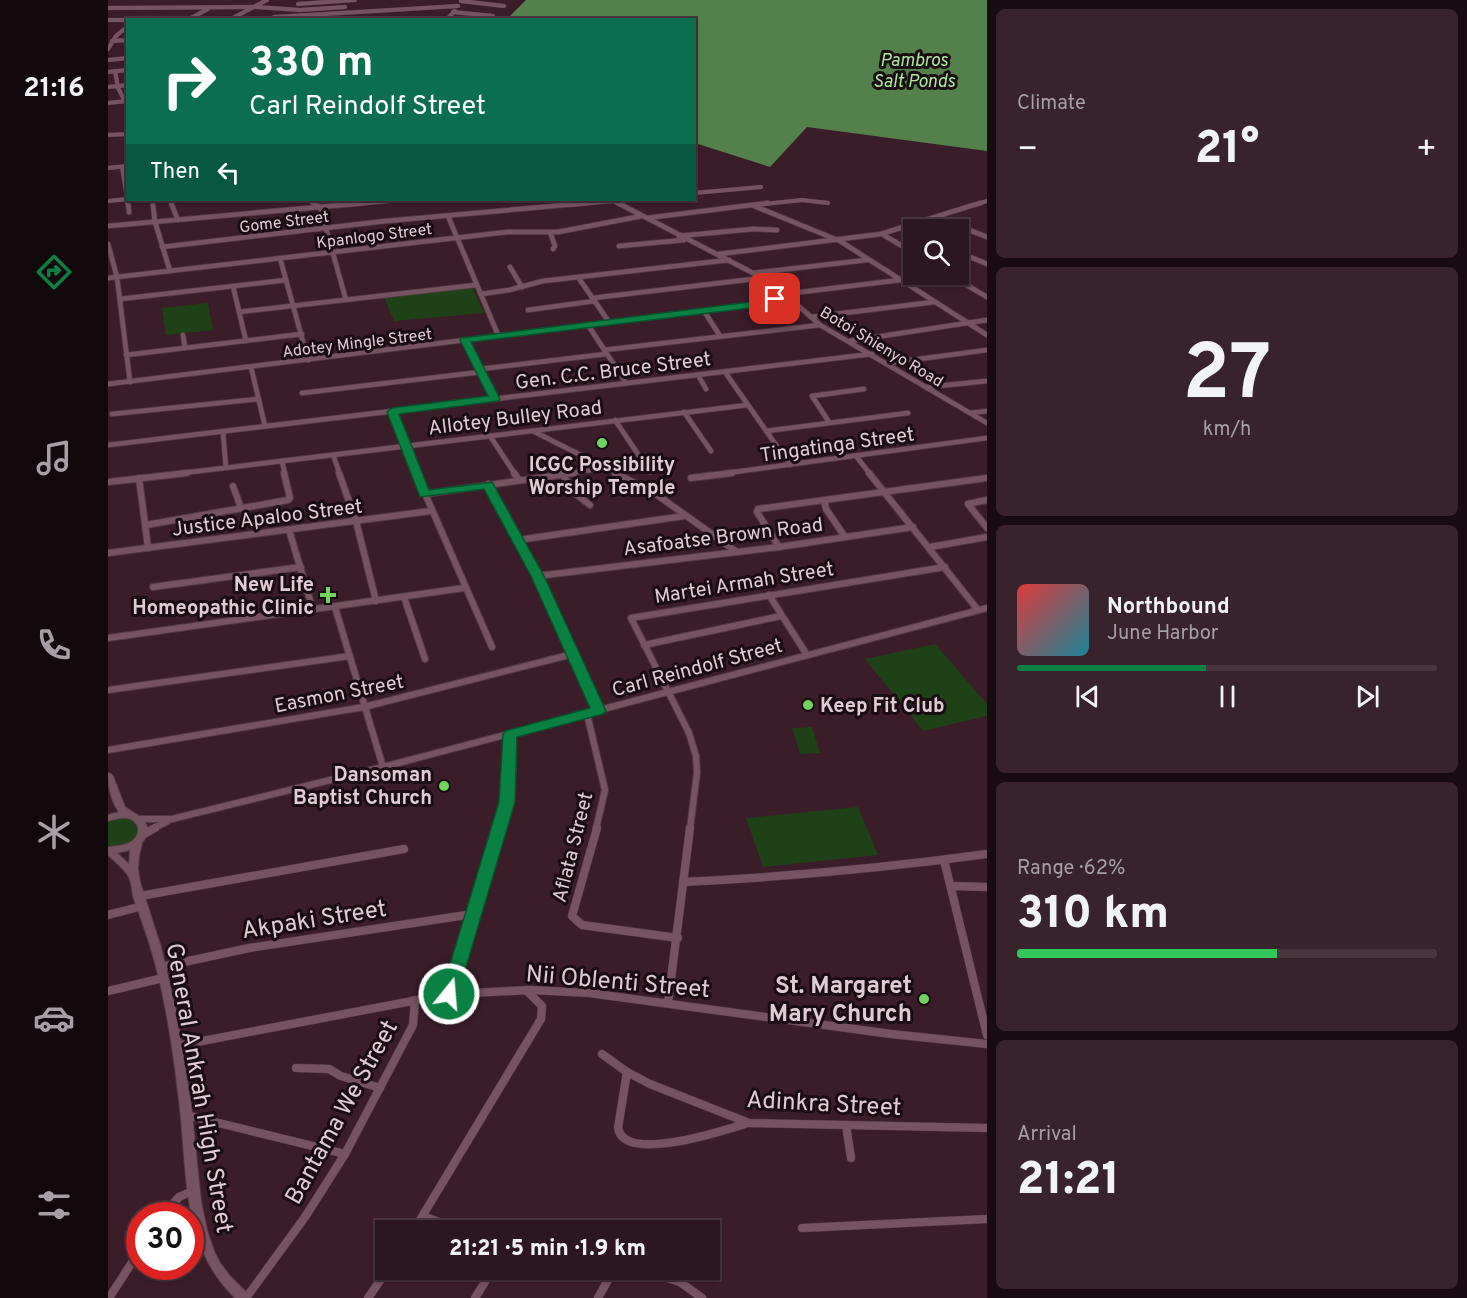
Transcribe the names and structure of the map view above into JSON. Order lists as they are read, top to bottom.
{
  "streets": {
    "main road": ["General Ankrah High Street"],
    "street": [
      "Gome Street",
      "Kpanlogo Street",
      "Adotey Mingle Street",
      "Botoi Shienyo Road",
      "Gen. C.C. Bruce Street",
      "Allotey Bulley Road",
      "Tingatinga Street",
      "Justice Apaloo Street",
      "Asafoatse Brown Road",
      "Martei Armah Street",
      "Carl Reindolf Street",
      "Easmon Street",
      "Aflata Street",
      "Akpaki Street",
      "Nii Oblenti Street",
      "Adinkra Street",
      "Bantama We Street"
    ]
  },
  "crossings": [
    ["Kpanlogo Street", "Botoi Shienyo Road"],
    ["Adotey Mingle Street", "Botoi Shienyo Road"],
    ["Botoi Shienyo Road", "Gen. C.C. Bruce Street"],
    ["Martei Armah Street", "Carl Reindolf Street"],
    ["Martei Armah Street", "Aflata Street"],
    ["Martei Armah Street", "Nii Oblenti Street"],
    ["Carl Reindolf Street", "Aflata Street"],
    ["Akpaki Street", "General Ankrah High Street"],
    ["Nii Oblenti Street", "General Ankrah High Street"],
    ["Nii Oblenti Street", "Bantama We Street"],
    ["General Ankrah High Street", "Bantama We Street"]
  ],
  "water": ["Pambros Salt Ponds"],
  "places": {
    "other": [
      "ICGC Possibility Worship Temple",
      "Keep Fit Club",
      "Dansoman Baptist Church",
      "St. Margaret Mary Church"
    ],
    "health": ["New Life Homeopathic Clinic"]
  },
  "page": {
    "tabs": "21:16",
    "tile": [
      "Climate",
      ["27", "km/h"],
      ["Range · 62%", "310 km"],
      ["Arrival", "21:21"]
    ],
    "turn": ["330 m", "Carl Reindolf Street"],
    "heat": ["−", "21°", "+"],
    "then": "Then",
    "song": ["Northbound", "June Harbor"],
    "limit": "30",
    "trip": "21:21 · 5 min · 1.9 km"
  }
}
